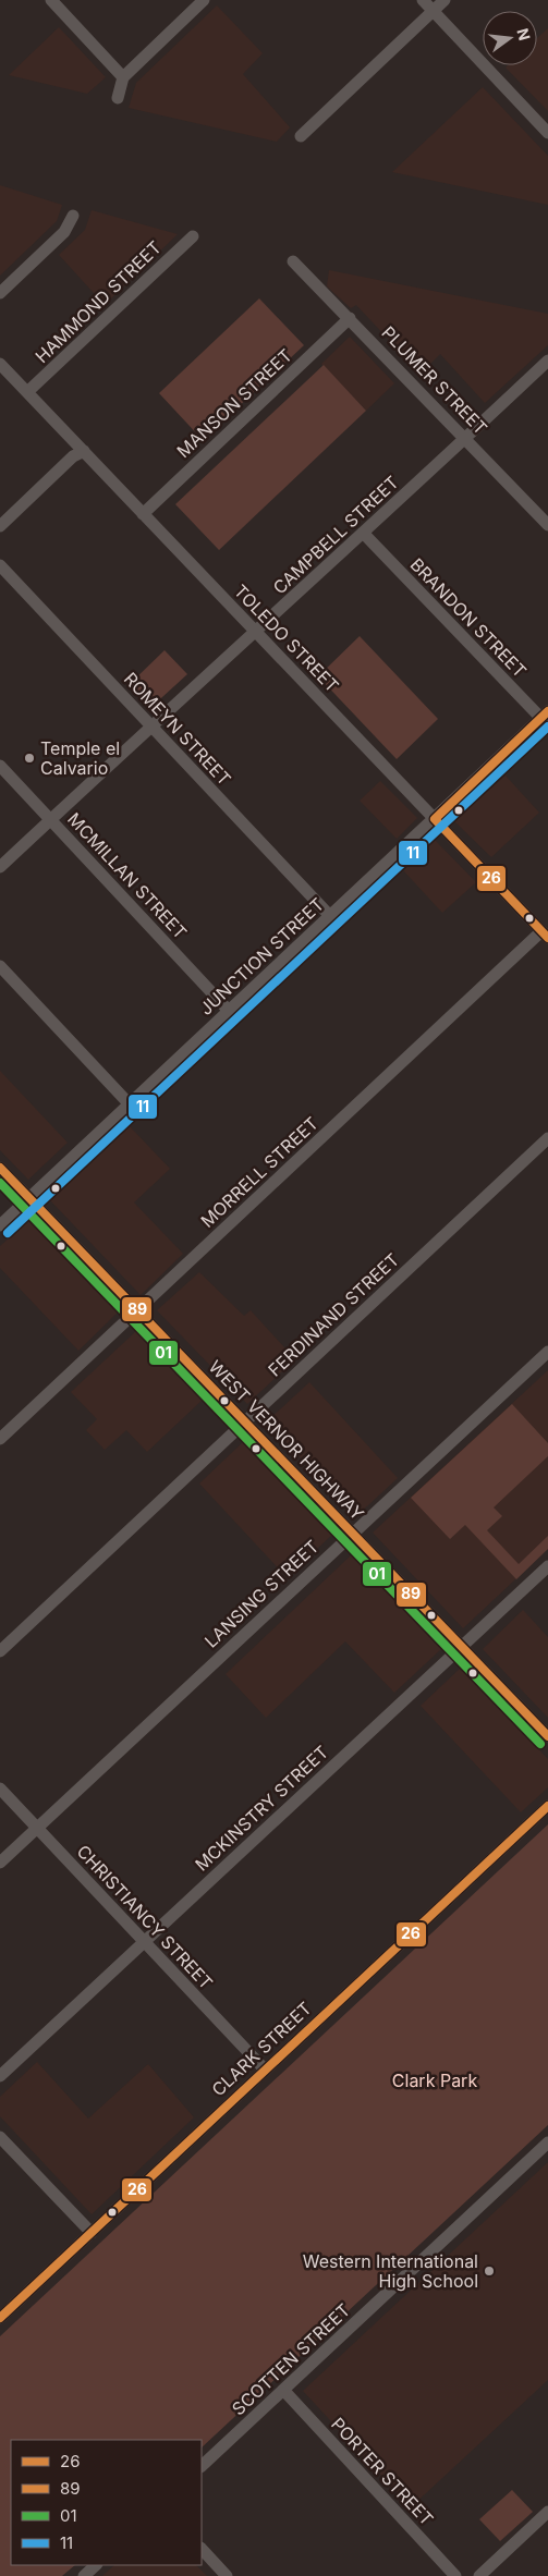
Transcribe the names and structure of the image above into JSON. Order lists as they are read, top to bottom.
{
  "streets": {
    "street": [
      "HAMMOND STREET",
      "PLUMER STREET",
      "MANSON STREET",
      "CAMPBELL STREET",
      "BRANDON STREET",
      "TOLEDO STREET",
      "ROMEYN STREET",
      "MCMILLAN STREET",
      "JUNCTION STREET",
      "MORRELL STREET",
      "FERDINAND STREET",
      "WEST VERNOR HIGHWAY",
      "LANSING STREET",
      "MCKINSTRY STREET",
      "CHRISTIANCY STREET",
      "CLARK STREET",
      "SCOTTEN STREET",
      "PORTER STREET"
    ]
  },
  "crossings": [
    ["HAMMOND STREET", "TOLEDO STREET"],
    ["PLUMER STREET", "MANSON STREET"],
    ["PLUMER STREET", "CAMPBELL STREET"],
    ["MANSON STREET", "TOLEDO STREET"],
    ["CAMPBELL STREET", "BRANDON STREET"],
    ["CAMPBELL STREET", "TOLEDO STREET"],
    ["CAMPBELL STREET", "ROMEYN STREET"],
    ["CAMPBELL STREET", "MCMILLAN STREET"],
    ["BRANDON STREET", "JUNCTION STREET"],
    ["TOLEDO STREET", "JUNCTION STREET"],
    ["TOLEDO STREET", "MORRELL STREET"],
    ["ROMEYN STREET", "JUNCTION STREET"],
    ["MCMILLAN STREET", "JUNCTION STREET"],
    ["JUNCTION STREET", "WEST VERNOR HIGHWAY"],
    ["MORRELL STREET", "WEST VERNOR HIGHWAY"],
    ["FERDINAND STREET", "WEST VERNOR HIGHWAY"],
    ["WEST VERNOR HIGHWAY", "LANSING STREET"],
    ["WEST VERNOR HIGHWAY", "MCKINSTRY STREET"],
    ["LANSING STREET", "CHRISTIANCY STREET"],
    ["MCKINSTRY STREET", "CHRISTIANCY STREET"],
    ["CHRISTIANCY STREET", "CLARK STREET"],
    ["SCOTTEN STREET", "PORTER STREET"]
  ],
  "parks": ["Clark Park"],
  "places": ["Temple el Calvario", "Western International High School"],
  "lines": [
    "transit line 26",
    "transit line 11",
    "transit line 89",
    "transit line 01"
  ],
  "legend": [
    "26",
    "89",
    "01",
    "11"
  ],
  "north": "right"
}
